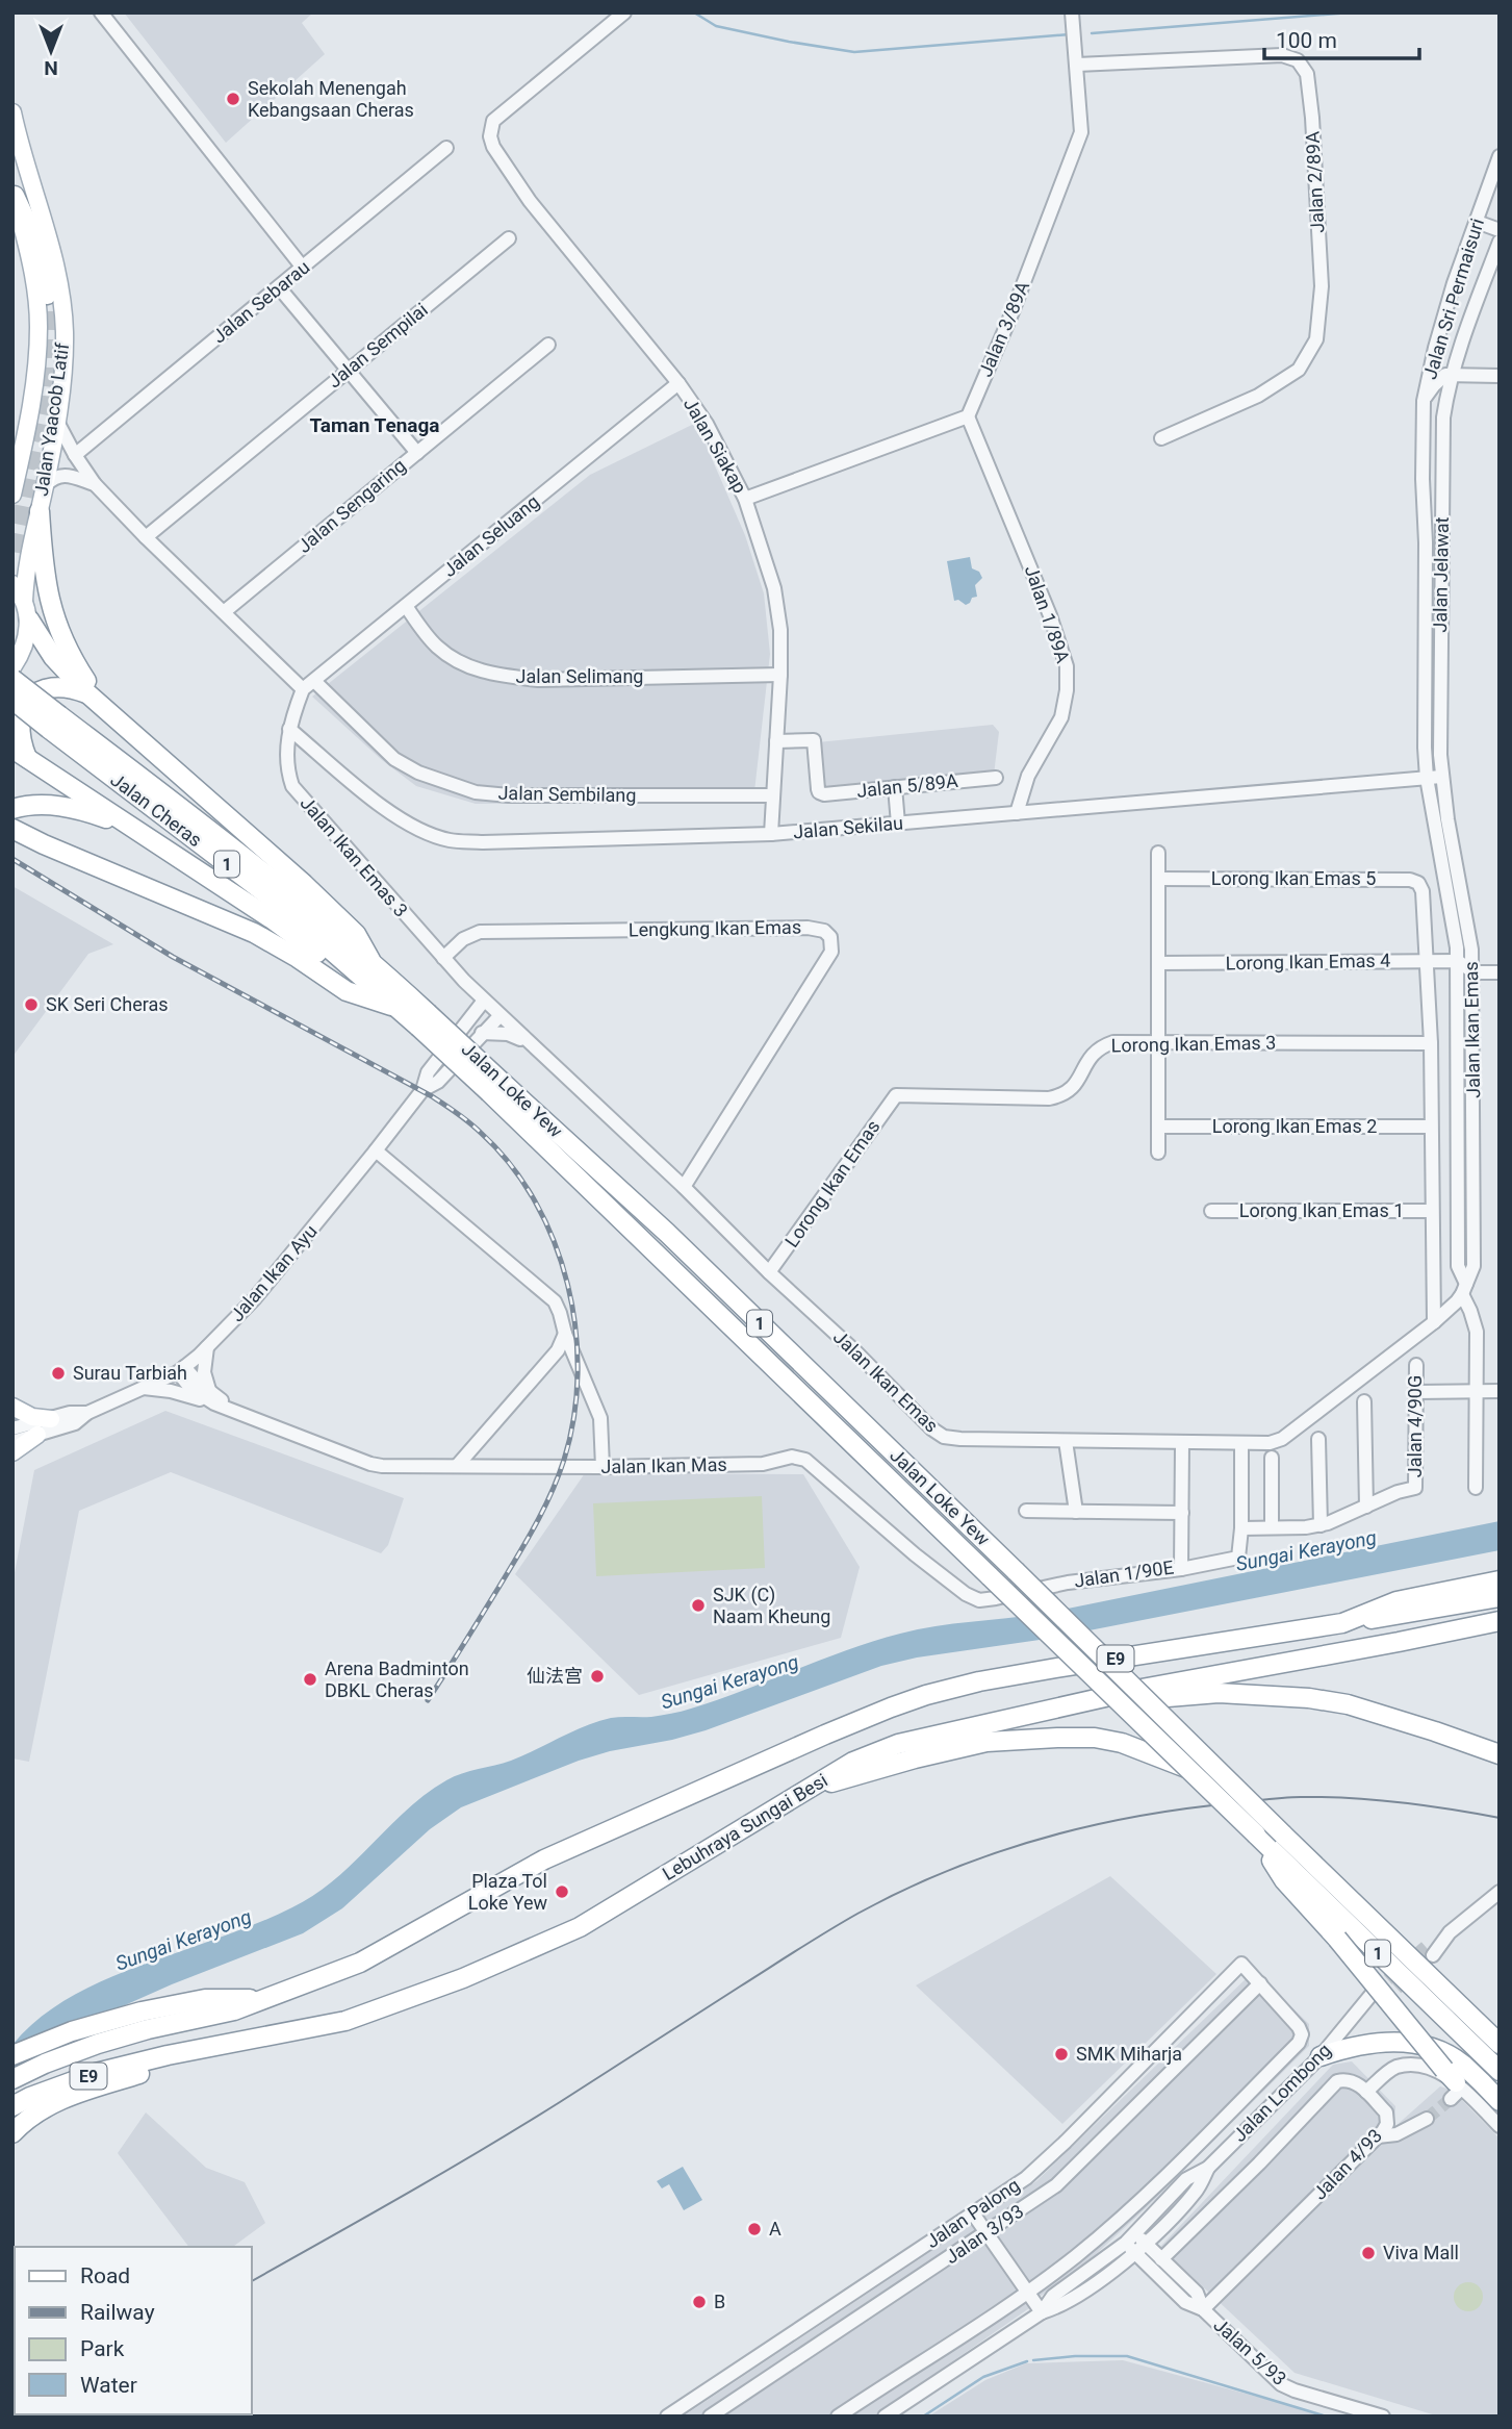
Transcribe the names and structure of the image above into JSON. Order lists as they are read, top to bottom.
{
  "streets": {
    "highway": [
      "Jalan Cheras",
      "1",
      "Jalan Loke Yew",
      "E9",
      "Lebuhraya Sungai Besi"
    ],
    "main road": ["Jalan Yaacob Latif"],
    "street": [
      "Jalan 2/89A",
      "Jalan Sri Permaisuri",
      "Jalan Sebarau",
      "Jalan 3/89A",
      "Jalan Sempilai",
      "Jalan Siakap",
      "Jalan Sengaring",
      "Jalan Seluang",
      "Jalan Jelawat",
      "Jalan 1/89A",
      "Jalan Selimang",
      "Jalan 5/89A",
      "Jalan Sembilang",
      "Jalan Sekilau",
      "Jalan Ikan Emas 3",
      "Lorong Ikan Emas 5",
      "Lengkung Ikan Emas",
      "Lorong Ikan Emas 4",
      "Jalan Ikan Emas",
      "Lorong Ikan Emas 3",
      "Lorong Ikan Emas 2",
      "Lorong Ikan Emas",
      "Lorong Ikan Emas 1",
      "Jalan Ikan Ayu",
      "Jalan 4/90G",
      "Jalan Ikan Mas",
      "Jalan 1/90E",
      "Jalan Lombong",
      "Jalan 4/93",
      "Jalan Palong",
      "Jalan 3/93",
      "Jalan 5/93"
    ]
  },
  "crossings": [
    ["Jalan 2/89A", "Jalan 3/89A"],
    ["Jalan Sri Permaisuri", "Jalan Jelawat"],
    ["Jalan Sebarau", "Jalan Sembilang"],
    ["Jalan 3/89A", "Jalan 1/89A"],
    ["Jalan Sempilai", "Jalan Sembilang"],
    ["Jalan Yaacob Latif", "Jalan Sembilang"],
    ["Jalan Siakap", "Jalan Seluang"],
    ["Jalan Siakap", "Jalan Selimang"],
    ["Jalan Siakap", "Jalan 5/89A"],
    ["Jalan Siakap", "Jalan Sembilang"],
    ["Jalan Siakap", "Jalan Sekilau"],
    ["Jalan Sengaring", "Jalan Sembilang"],
    ["Jalan Seluang", "Jalan Selimang"],
    ["Jalan Seluang", "Jalan Sembilang"],
    ["Jalan Seluang", "Jalan Ikan Emas 3"],
    ["Jalan Jelawat", "Jalan Sekilau"],
    ["Jalan Jelawat", "Jalan Ikan Emas"],
    ["Jalan 1/89A", "Jalan Sekilau"],
    ["Jalan Sembilang", "Jalan Ikan Emas 3"],
    ["Jalan Cheras", "Jalan Loke Yew"],
    ["Jalan Sekilau", "Jalan Ikan Emas 3"],
    ["Jalan Sekilau", "Jalan Ikan Emas"],
    ["Jalan Ikan Emas 3", "Lengkung Ikan Emas"],
    ["Jalan Ikan Emas 3", "Jalan Ikan Emas"],
    ["Jalan Ikan Emas 3", "Jalan Ikan Ayu"],
    ["Lorong Ikan Emas 5", "Lorong Ikan Emas 4"],
    ["Lengkung Ikan Emas", "Jalan Ikan Emas"],
    ["Lorong Ikan Emas 4", "Jalan Ikan Emas"],
    ["Jalan Ikan Emas", "Lorong Ikan Emas"],
    ["Jalan Ikan Emas", "Jalan Ikan Ayu"],
    ["Jalan Ikan Emas", "Jalan 1/90E"],
    ["Lorong Ikan Emas 3", "Lorong Ikan Emas"],
    ["Jalan Ikan Ayu", "Jalan Ikan Mas"],
    ["Jalan Ikan Mas", "Jalan 1/90E"],
    ["Jalan Lombong", "Jalan 5/93"],
    ["Jalan 4/93", "Jalan 5/93"],
    ["Jalan Palong", "Jalan 3/93"]
  ],
  "districts": ["Taman Tenaga"],
  "water": ["Sungai Kerayong"],
  "places": [
    "Sekolah Menengah Kebangsaan Cheras",
    "SK Seri Cheras",
    "Surau Tarbiah",
    "SJK (C) Naam Kheung",
    "仙法宫",
    "Arena Badminton DBKL Cheras",
    "Plaza Tol Loke Yew",
    "SMK Miharja",
    "A",
    "Viva Mall",
    "B"
  ],
  "legend": [
    "Road",
    "Railway",
    "Park",
    "Water"
  ],
  "scale_bar": "100 m",
  "north": "bottom"
}
